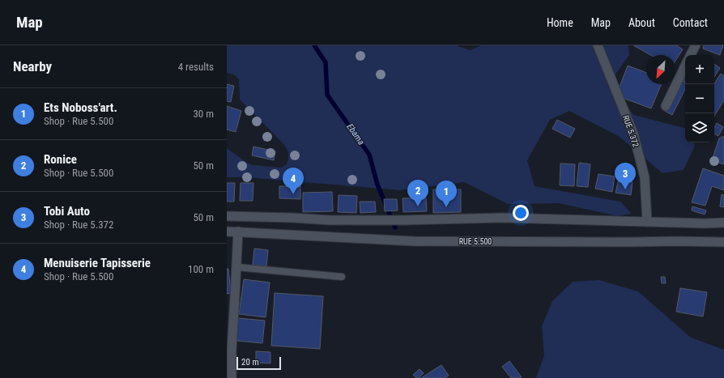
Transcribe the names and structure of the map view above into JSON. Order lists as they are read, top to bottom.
{
  "streets": {
    "main road": ["RUE 5.372", "RUE 5.500"]
  },
  "water": ["Ebama"],
  "scale_bar": "20 m",
  "north": "bottom left",
  "page": {
    "header": "Map",
    "nav": [
      "Home",
      "Map",
      "About",
      "Contact"
    ],
    "heading": ["Nearby", "4 results"],
    "map_buttons": ["+", "−"],
    "list": [
      {
        "mark": "1",
        "name": "Ets Noboss'art.",
        "note": "Shop · Rue 5.500",
        "value": "30 m"
      },
      {
        "mark": "2",
        "name": "Ronice",
        "note": "Shop · Rue 5.500",
        "value": "50 m"
      },
      {
        "mark": "3",
        "name": "Tobi Auto",
        "note": "Shop · Rue 5.372",
        "value": "50 m"
      },
      {
        "mark": "4",
        "name": "Menuiserie Tapisserie",
        "note": "Shop · Rue 5.500",
        "value": "100 m"
      }
    ],
    "pins": [
      "3",
      "4",
      "2",
      "1"
    ],
    "scale": "20 m"
  }
}
